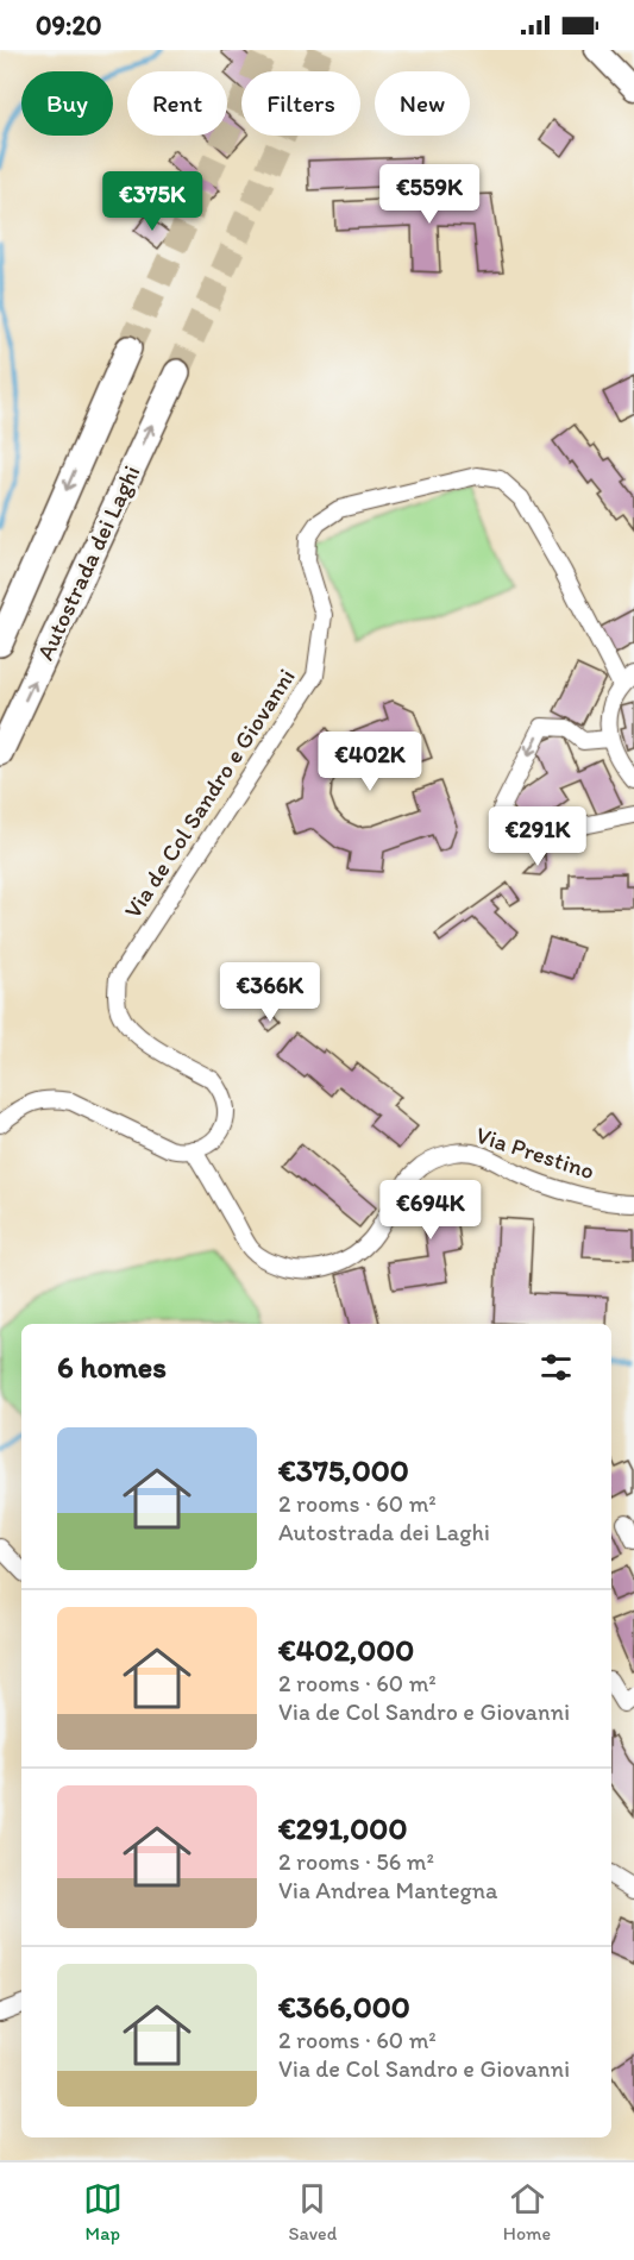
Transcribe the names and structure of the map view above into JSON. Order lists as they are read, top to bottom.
{
  "streets": {
    "highway": ["Autostrada dei Laghi"],
    "street": ["Via de Col Sandro e Giovanni", "Via Prestino"]
  },
  "crossings": [
    ["Via de Col Sandro e Giovanni", "Via Prestino"]
  ],
  "page": {
    "status": "09:20",
    "chip": [
      "Buy",
      "Rent",
      "Filters",
      "New"
    ],
    "price": [
      "€559K",
      "€375K",
      "€402K",
      "€291K",
      "€366K",
      "€694K"
    ],
    "heading": "6 homes",
    "list": [
      {
        "name": "€375,000",
        "note": "2 rooms · 60 m² · Autostrada dei Laghi"
      },
      {
        "name": "€402,000",
        "note": "2 rooms · 60 m² · Via de Col Sandro e Giovanni"
      },
      {
        "name": "€291,000",
        "note": "2 rooms · 56 m² · Via Andrea Mantegna"
      },
      {
        "name": "€366,000",
        "note": "2 rooms · 60 m² · Via de Col Sandro e Giovanni"
      }
    ],
    "tabs": ["Map", "Saved", "Home"]
  }
}
